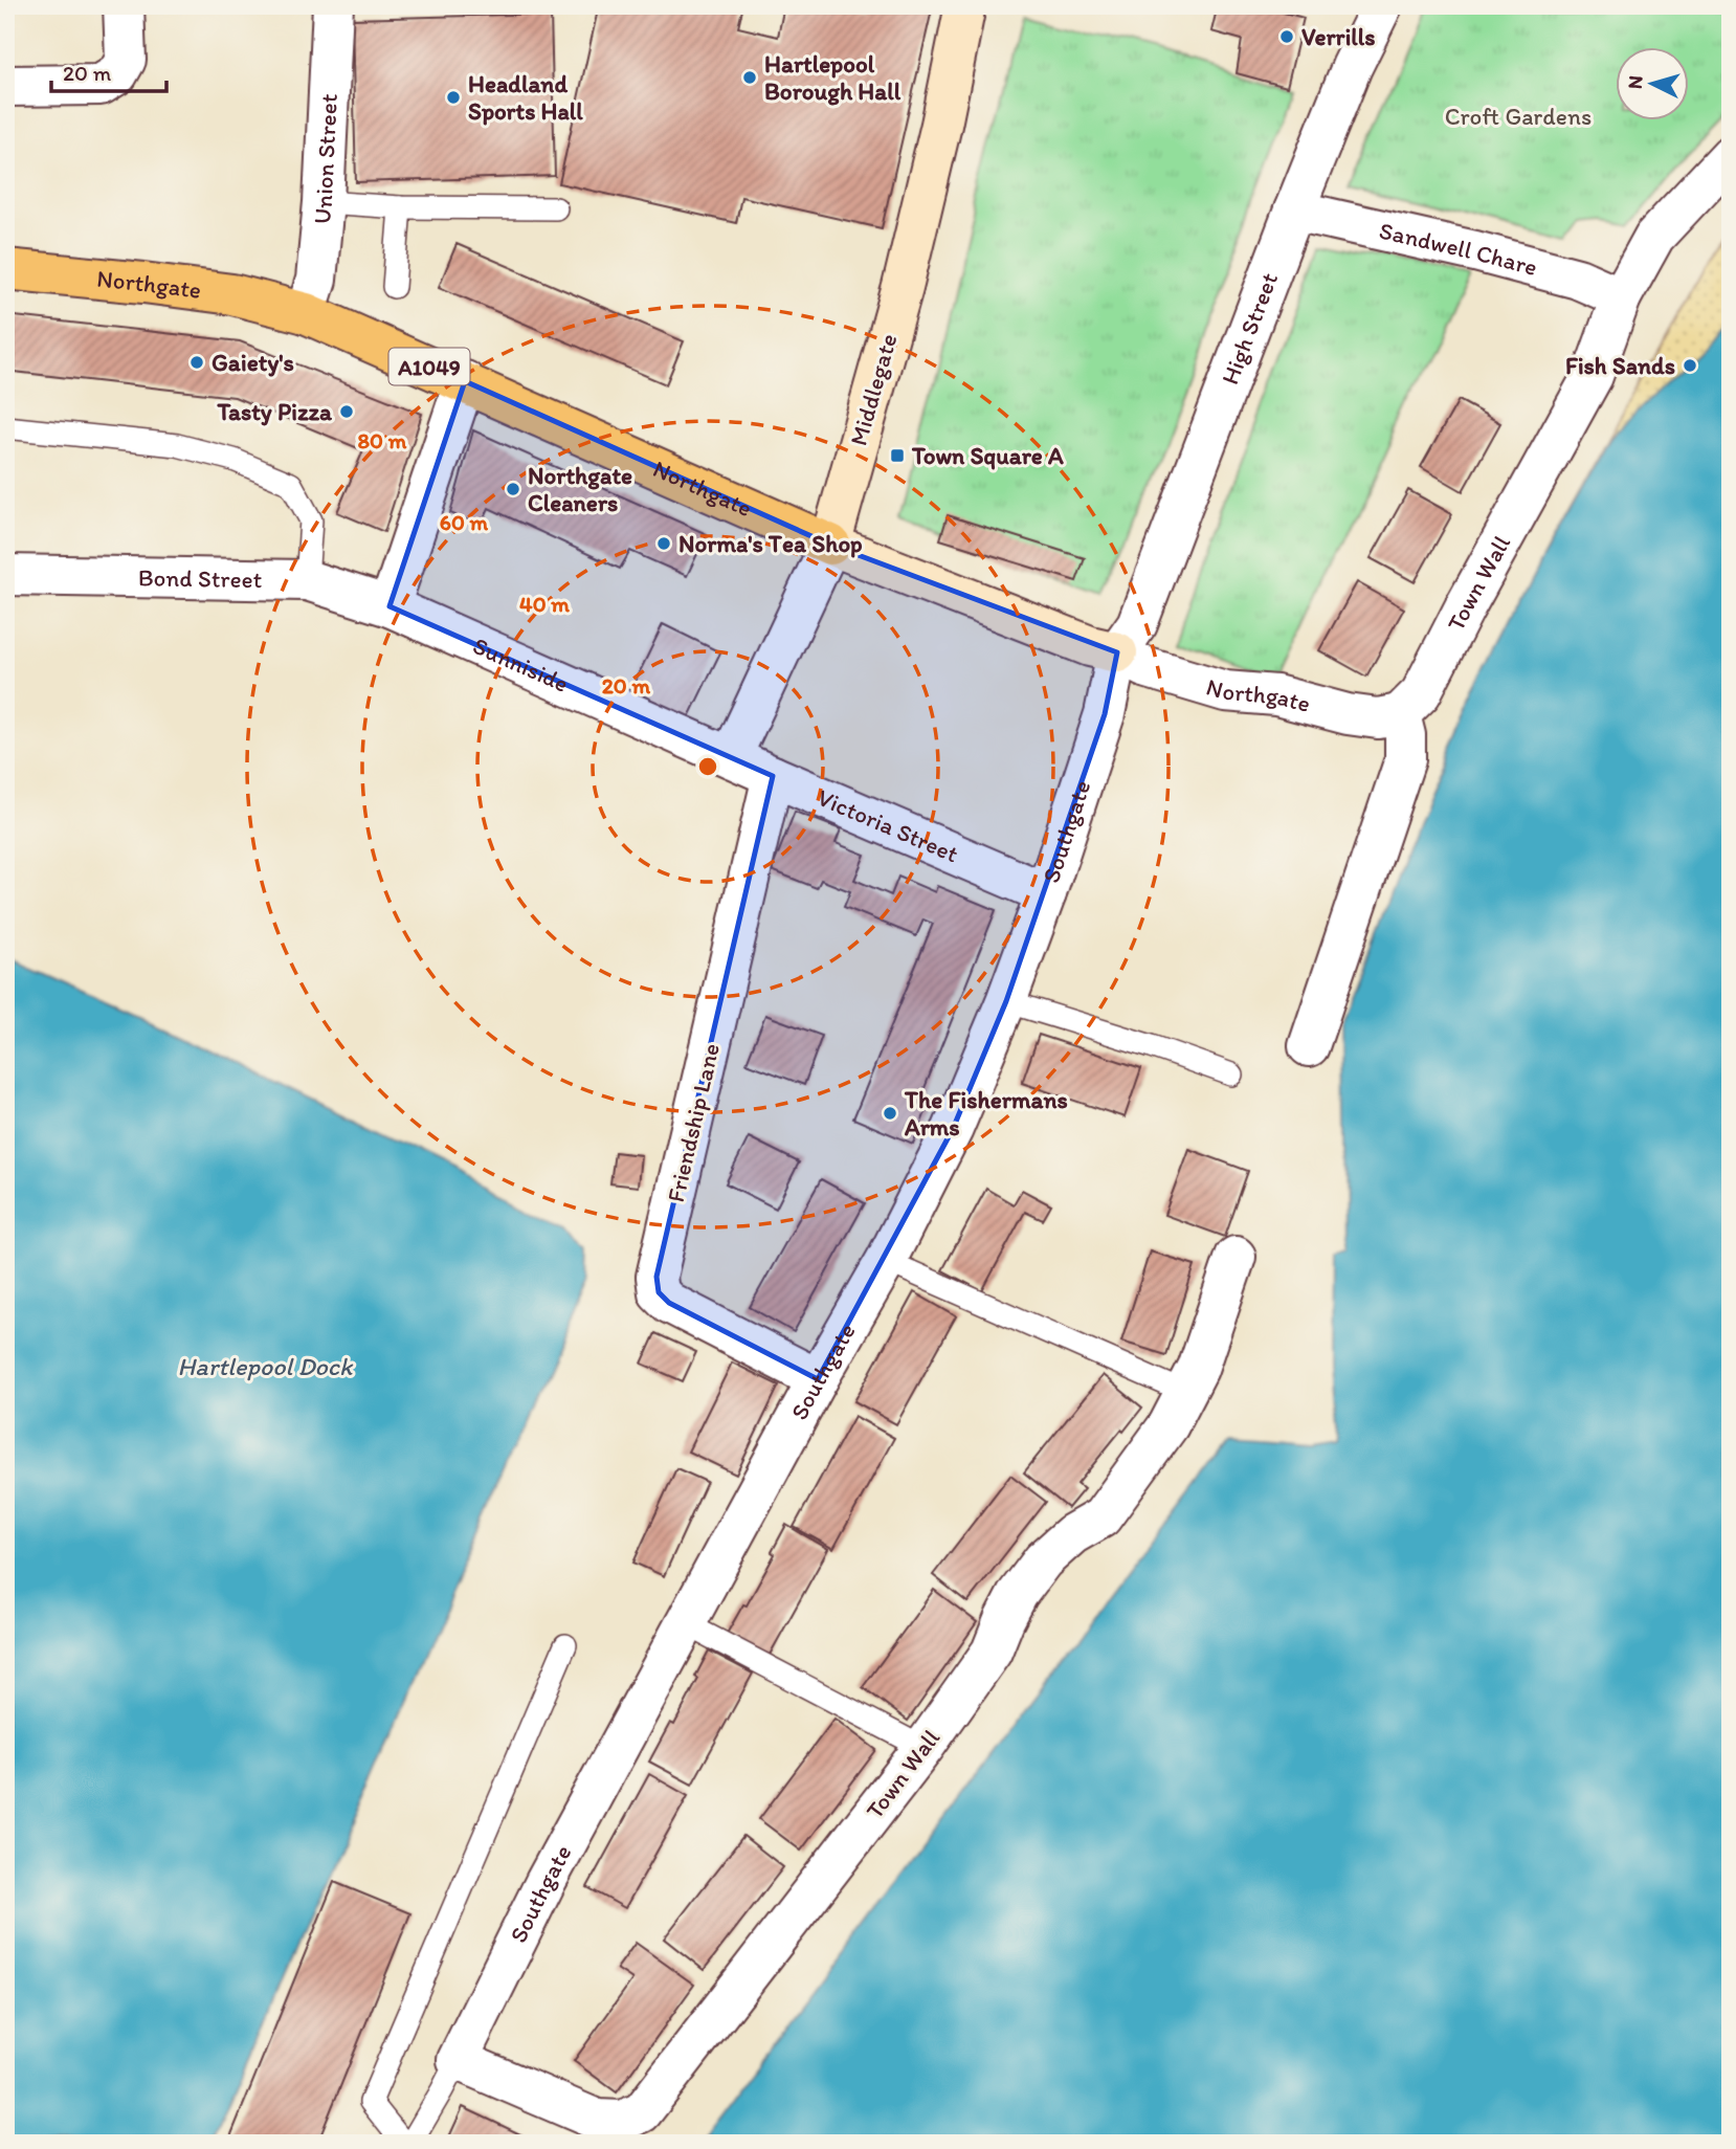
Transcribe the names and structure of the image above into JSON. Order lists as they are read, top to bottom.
{
  "streets": {
    "main road": ["Northgate", "A1049"],
    "street": [
      "Union Street",
      "Sandwell Chare",
      "High Street",
      "Middlegate",
      "Bond Street",
      "Town Wall",
      "Sunniside",
      "Victoria Street",
      "Southgate",
      "Friendship Lane"
    ]
  },
  "crossings": [
    ["Union Street", "Northgate"],
    ["Sandwell Chare", "High Street"],
    ["Sandwell Chare", "Town Wall"],
    ["Northgate", "High Street"],
    ["Northgate", "Middlegate"],
    ["Northgate", "Town Wall"],
    ["Northgate", "Southgate"],
    ["High Street", "Southgate"],
    ["Middlegate", "Sunniside"],
    ["Middlegate", "Victoria Street"],
    ["Bond Street", "Sunniside"],
    ["Town Wall", "Southgate"],
    ["Sunniside", "Victoria Street"],
    ["Victoria Street", "Southgate"],
    ["Victoria Street", "Friendship Lane"],
    ["Southgate", "Friendship Lane"]
  ],
  "water": ["Hartlepool Dock"],
  "parks": ["Croft Gardens"],
  "places": {
    "other": [
      "Verrills",
      "Hartlepool Borough Hall",
      "Headland Sports Hall",
      "Gaiety's",
      "Fish Sands",
      "Tasty Pizza",
      "Northgate Cleaners",
      "Norma's Tea Shop",
      "The Fishermans Arms"
    ],
    "transit": ["Town Square A"]
  },
  "scale_bar": "20 m",
  "north": "left",
  "rings": [
    "80 m",
    "60 m",
    "40 m",
    "20 m"
  ]
}
